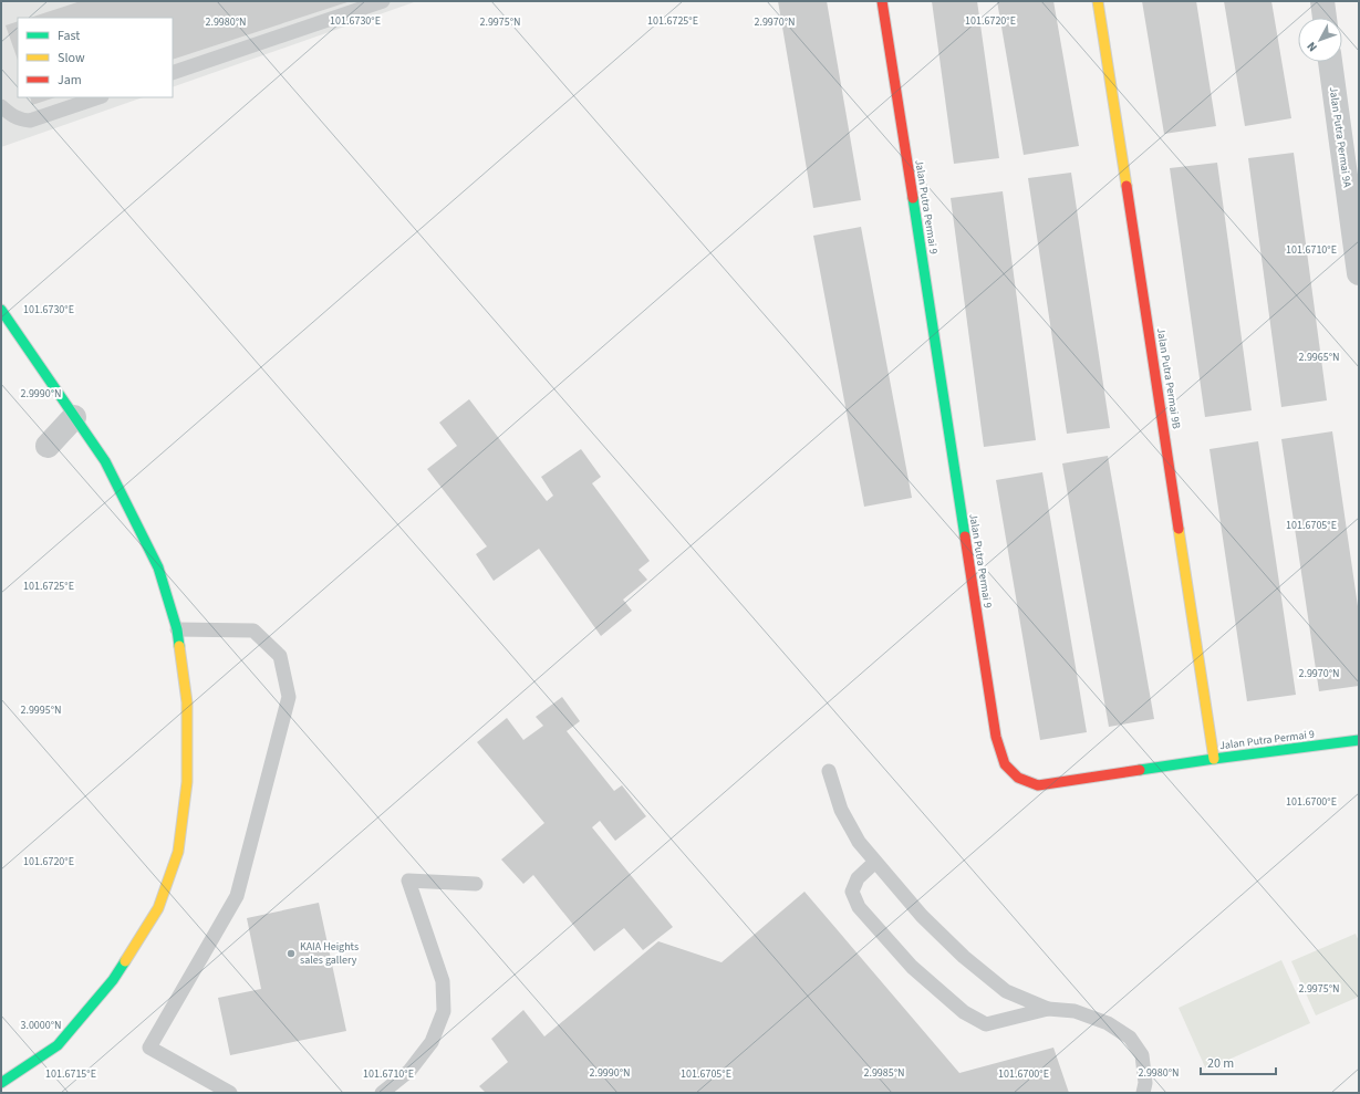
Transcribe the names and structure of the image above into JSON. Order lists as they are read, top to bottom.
{
  "streets": {
    "street": ["Jalan Putra Permai 9A", "Jalan Putra Permai 9", "Jalan Putra Permai 9B"]
  },
  "crossings": [
    ["Jalan Putra Permai 9", "Jalan Putra Permai 9B"]
  ],
  "places": ["KAIA Heights sales gallery"],
  "legend": ["Fast", "Slow", "Jam"],
  "scale_bar": "20 m",
  "north": "bottom left",
  "coordinates": [
    "101.6730°E",
    "101.6725°E",
    "101.6720°E",
    "2.9980°N",
    "2.9975°N",
    "2.9970°N",
    "101.6710°E",
    "2.9965°N",
    "2.9990°N",
    "101.6705°E",
    "2.9995°N",
    "101.6700°E",
    "3.0000°N",
    "2.9985°N",
    "101.6715°E"
  ]
}
